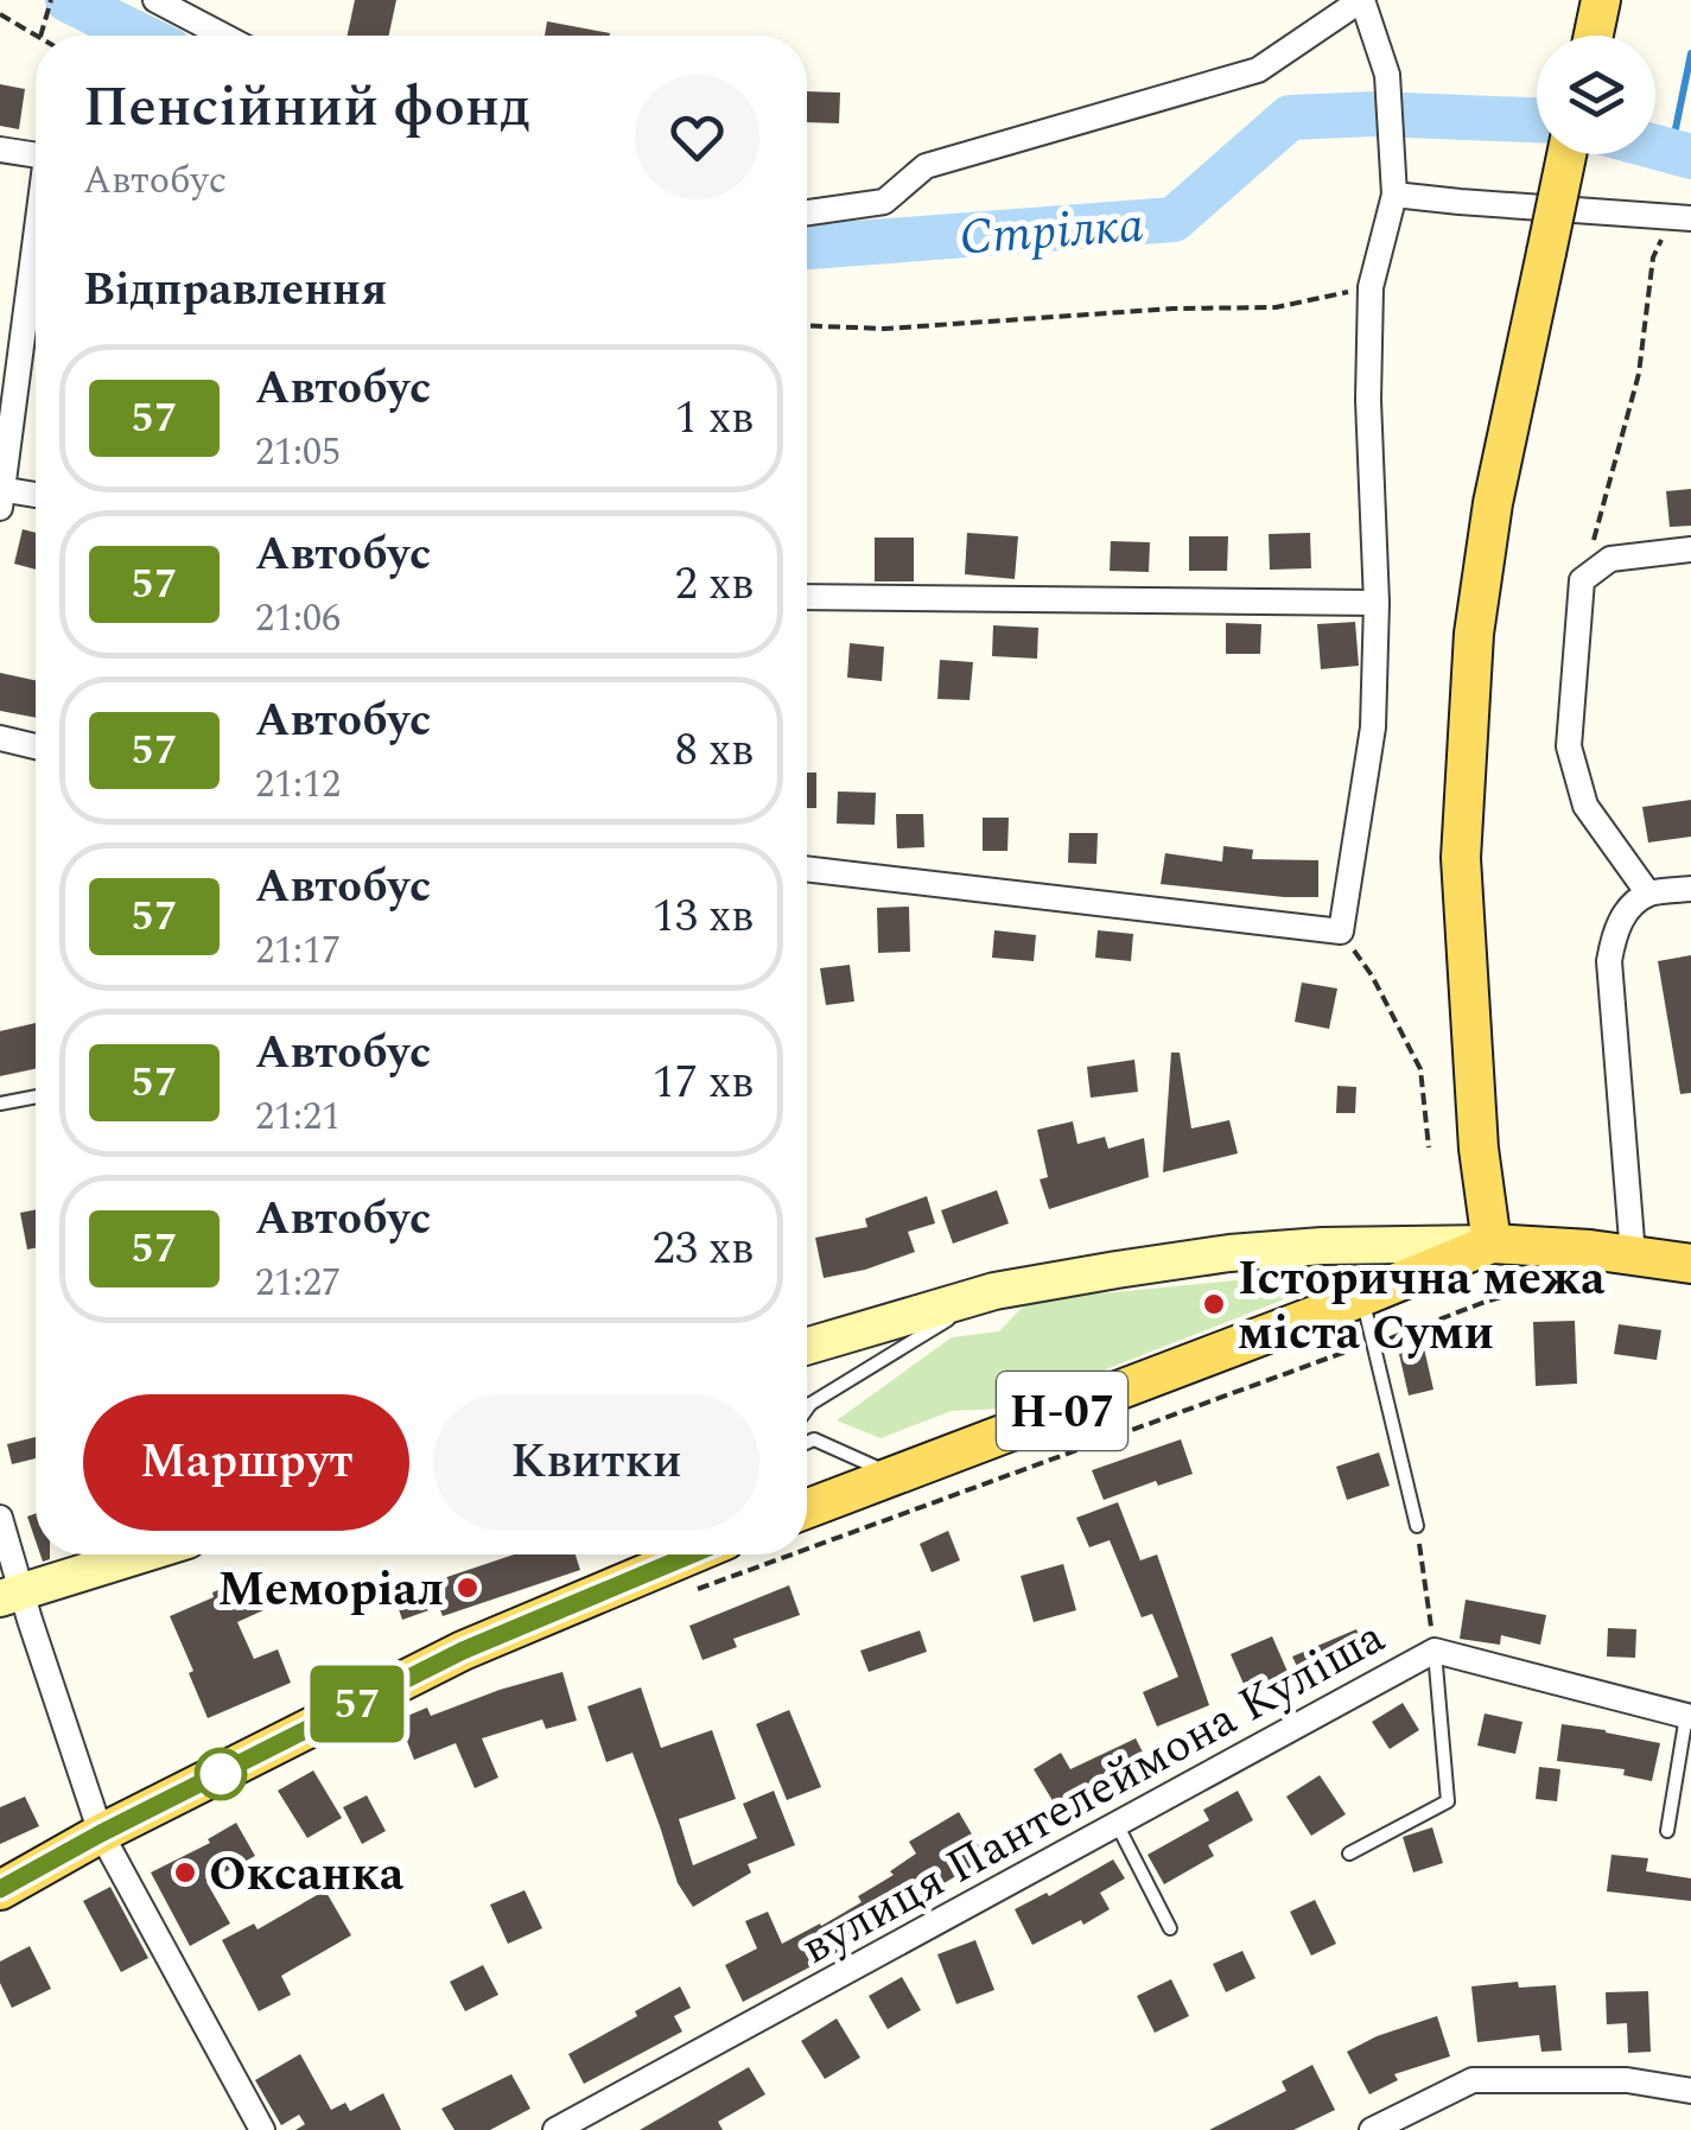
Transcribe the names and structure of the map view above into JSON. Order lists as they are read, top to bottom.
{
  "streets": {
    "main road": ["Н-07"],
    "street": ["вулиця Пантелеймона Куліша"]
  },
  "water": ["Стрілка"],
  "places": ["Історична межа міста Суми", "Меморіал", "Оксанка"],
  "lines": ["bus line 57"],
  "page": {
    "on_map": "57",
    "heading": [
      ["Пенсійний фонд", "Автобус"],
      "Відправлення"
    ],
    "list": [
      {
        "mark": "57",
        "name": "Автобус",
        "note": "21:05",
        "value": "1 хв"
      },
      {
        "mark": "57",
        "name": "Автобус",
        "note": "21:06",
        "value": "2 хв"
      },
      {
        "mark": "57",
        "name": "Автобус",
        "note": "21:12",
        "value": "8 хв"
      },
      {
        "mark": "57",
        "name": "Автобус",
        "note": "21:17",
        "value": "13 хв"
      },
      {
        "mark": "57",
        "name": "Автобус",
        "note": "21:21",
        "value": "17 хв"
      },
      {
        "mark": "57",
        "name": "Автобус",
        "note": "21:27",
        "value": "23 хв"
      }
    ],
    "buttons": ["Маршрут", "Квитки"]
  }
}
